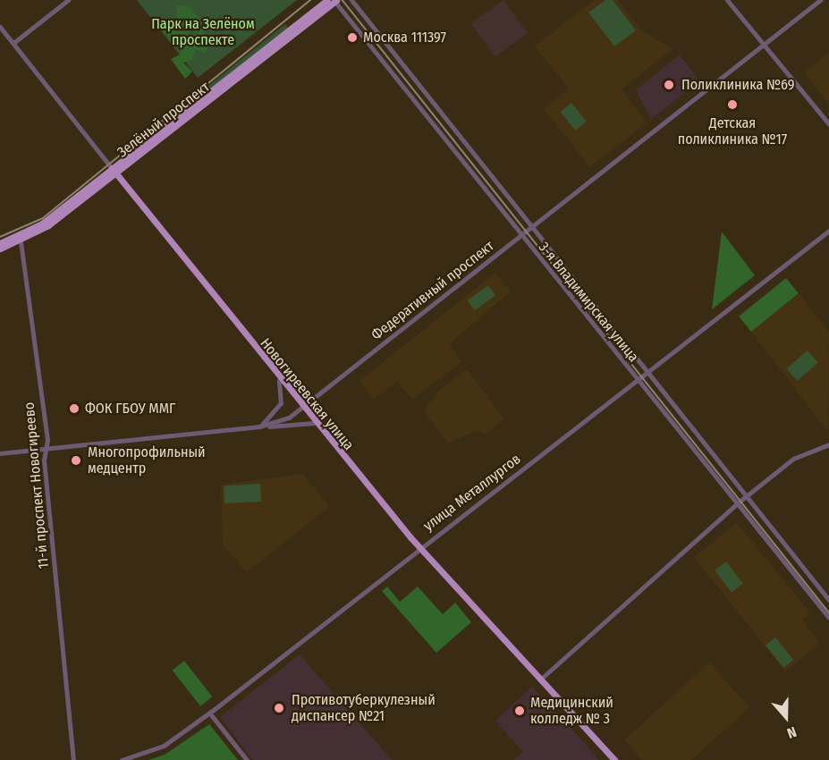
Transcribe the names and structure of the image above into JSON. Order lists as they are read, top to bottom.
{
  "streets": {
    "main road": ["Зелёный проспект", "Новогиреевская улица"],
    "street": [
      "Федеративный проспект",
      "3-я Владимирская улица",
      "11-й проспект Новогиреево",
      "улица Металлургов"
    ]
  },
  "crossings": [
    ["Зелёный проспект", "3-я Владимирская улица"],
    ["Зелёный проспект", "Новогиреевская улица"],
    ["Зелёный проспект", "11-й проспект Новогиреево"],
    ["Федеративный проспект", "3-я Владимирская улица"],
    ["Федеративный проспект", "Новогиреевская улица"],
    ["Федеративный проспект", "11-й проспект Новогиреево"],
    ["3-я Владимирская улица", "улица Металлургов"],
    ["Новогиреевская улица", "улица Металлургов"]
  ],
  "parks": ["Парк на Зелёном проспекте"],
  "places": [
    "Москва 111397",
    "Поликлиника №69",
    "Детская поликлиника №17",
    "ФОК ГБОУ ММГ",
    "Многопрофильный медцентр",
    "Противотуберкулезный диспансер №21",
    "Медицинский колледж № 3"
  ],
  "north": "bottom"
}
